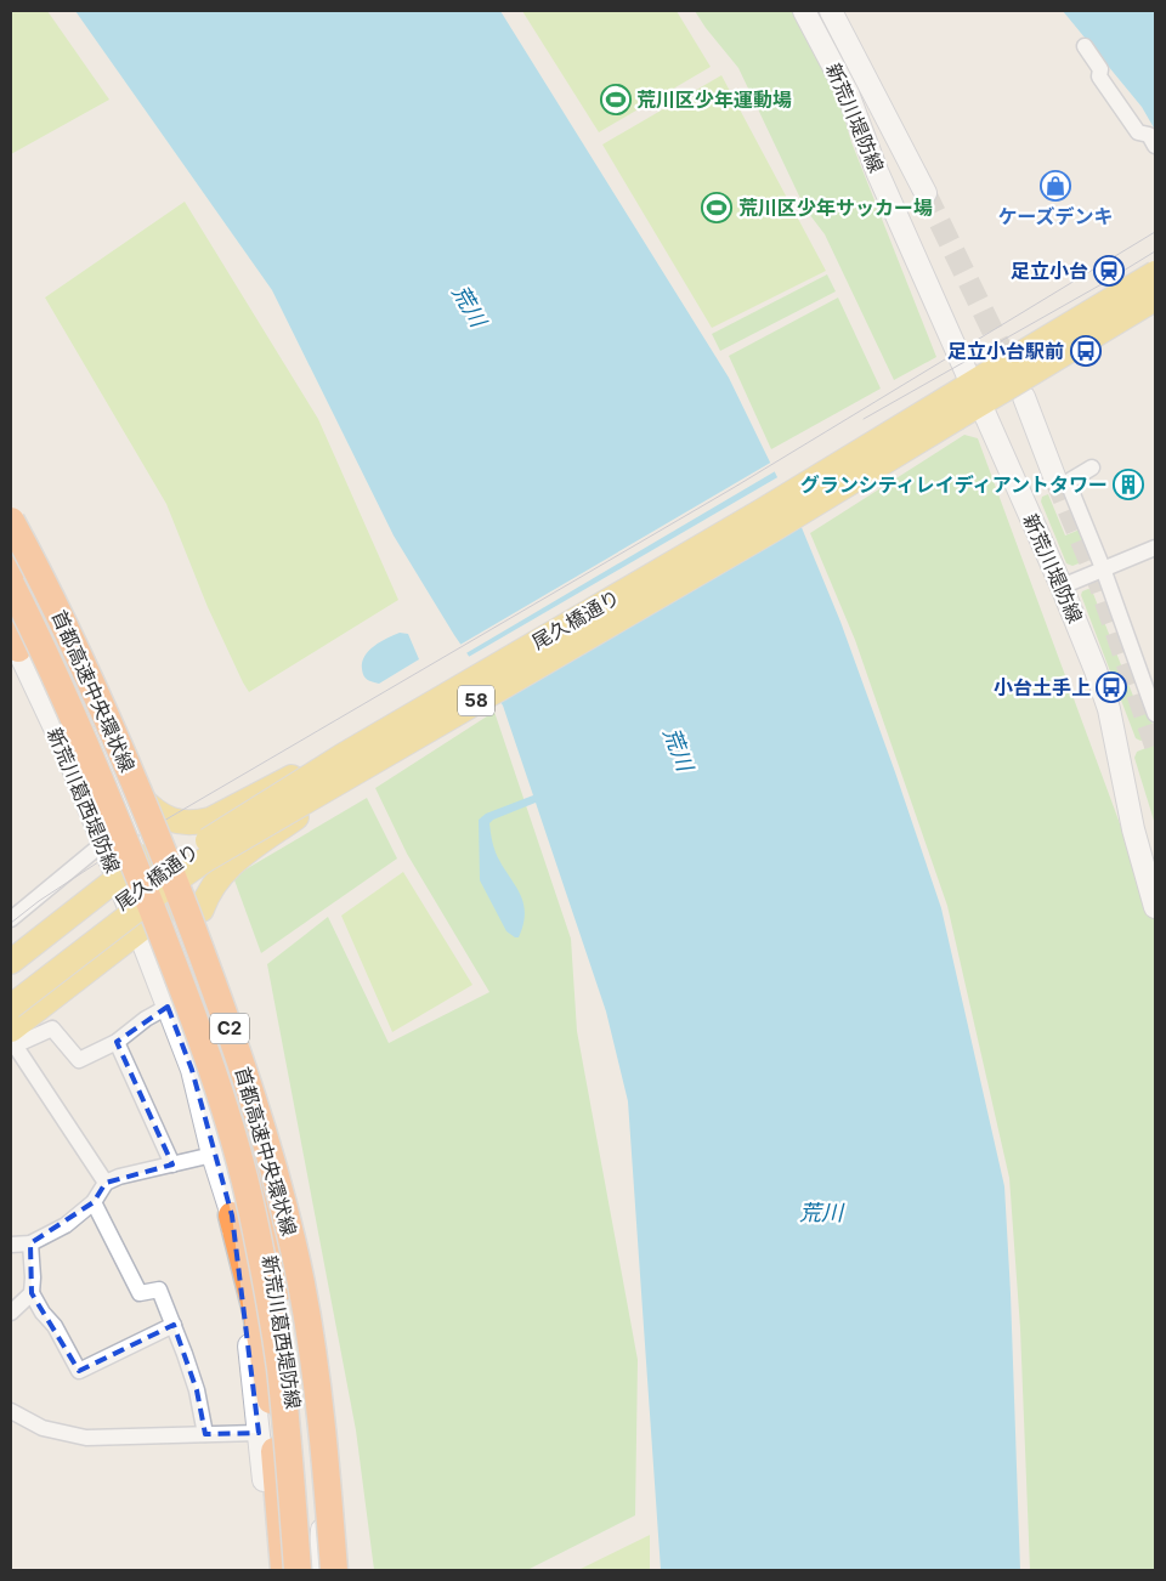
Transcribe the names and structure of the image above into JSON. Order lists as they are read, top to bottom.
{
  "streets": {
    "highway": ["首都高速中央環状線", "C2"],
    "main road": [
      "新荒川堤防線",
      "尾久橋通り",
      "58",
      "新荒川葛西堤防線"
    ]
  },
  "crossings": [
    ["新荒川堤防線", "尾久橋通り"]
  ],
  "water": ["荒川"],
  "places": {
    "sports": ["荒川区少年運動場", "荒川区少年サッカー場"],
    "shop": ["ケーズデンキ"],
    "station": ["足立小台"],
    "bus stop": ["足立小台駅前", "小台土手上"],
    "building": ["グランシティレイディアントタワー"]
  }
}
